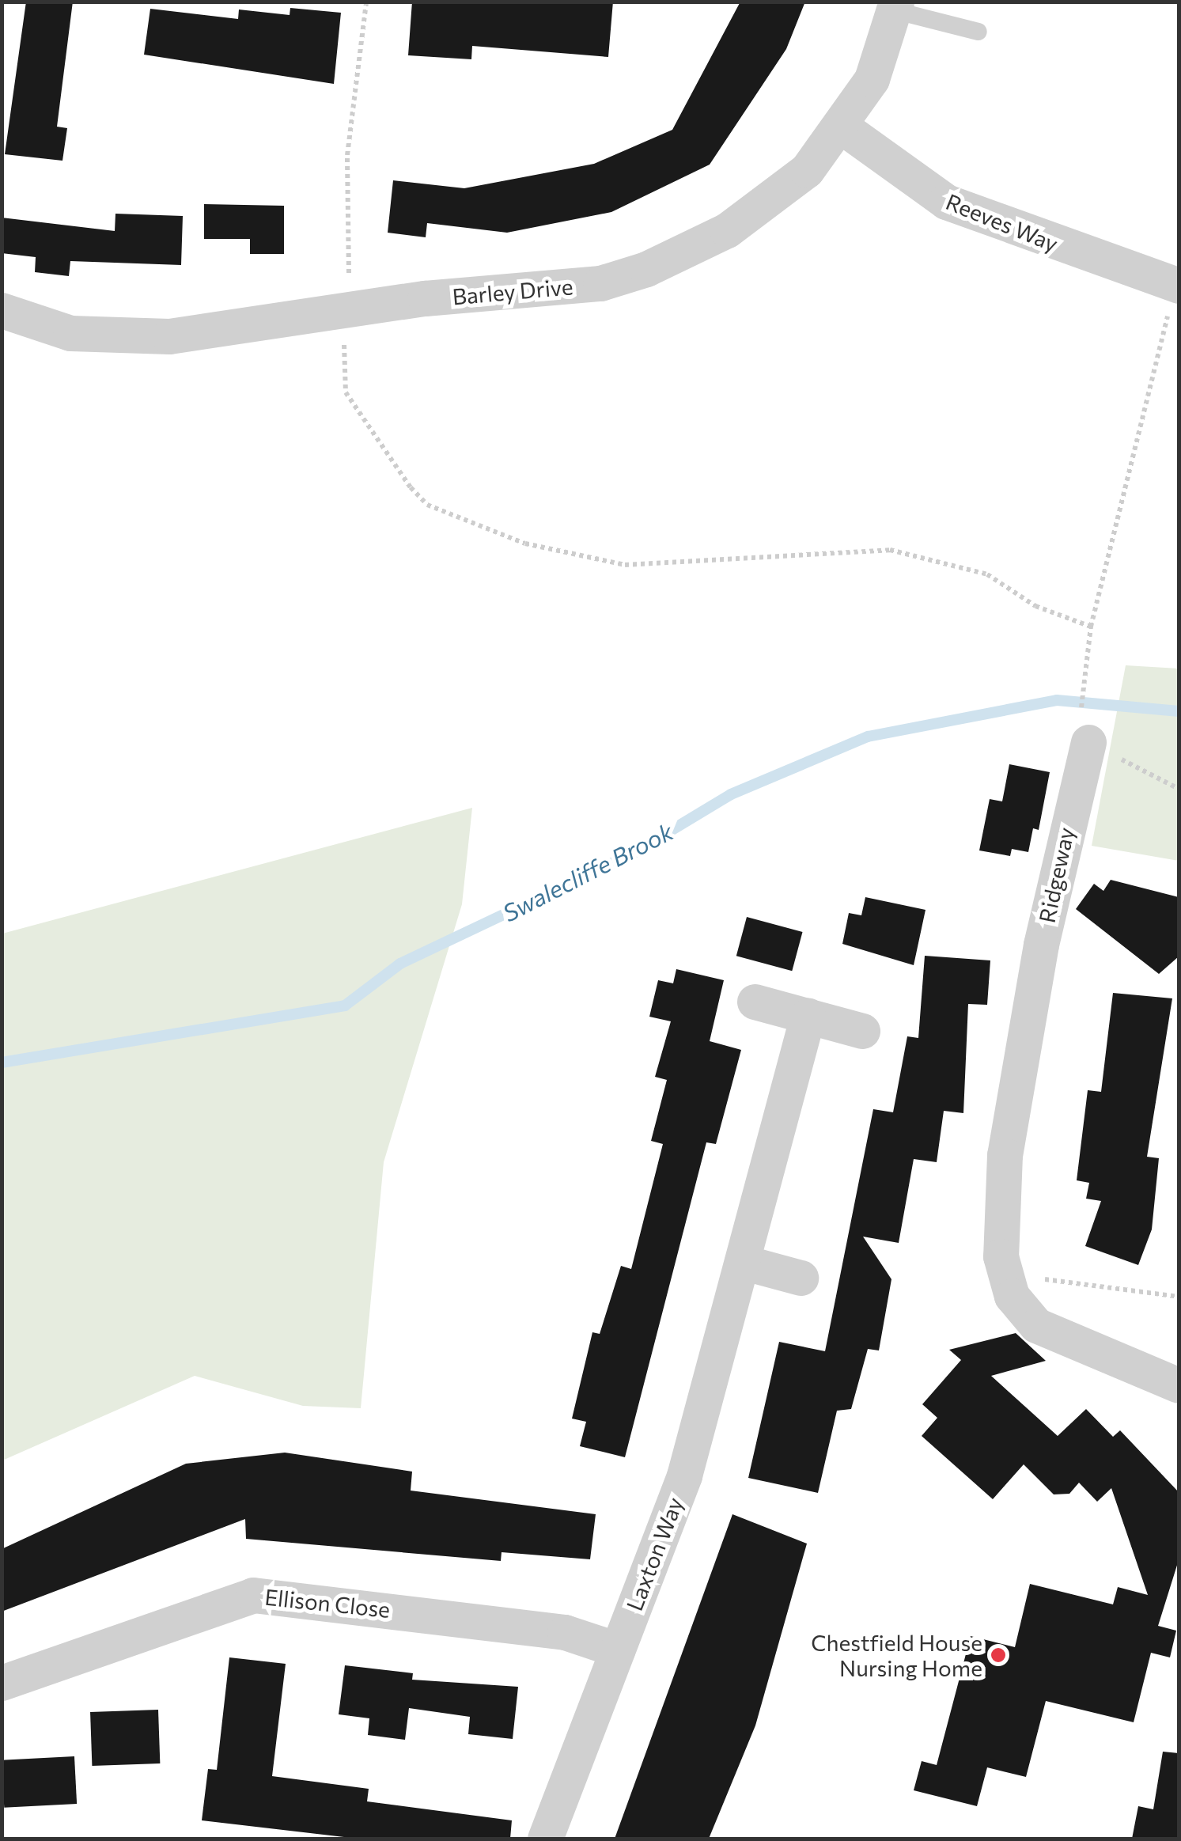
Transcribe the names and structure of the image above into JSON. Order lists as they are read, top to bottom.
{
  "streets": {
    "street": [
      "Reeves Way",
      "Barley Drive",
      "Ridgeway",
      "Laxton Way",
      "Ellison Close"
    ]
  },
  "crossings": [
    ["Reeves Way", "Barley Drive"],
    ["Laxton Way", "Ellison Close"]
  ],
  "water": ["Swalecliffe Brook"],
  "places": ["Chestfield House Nursing Home"]
}
